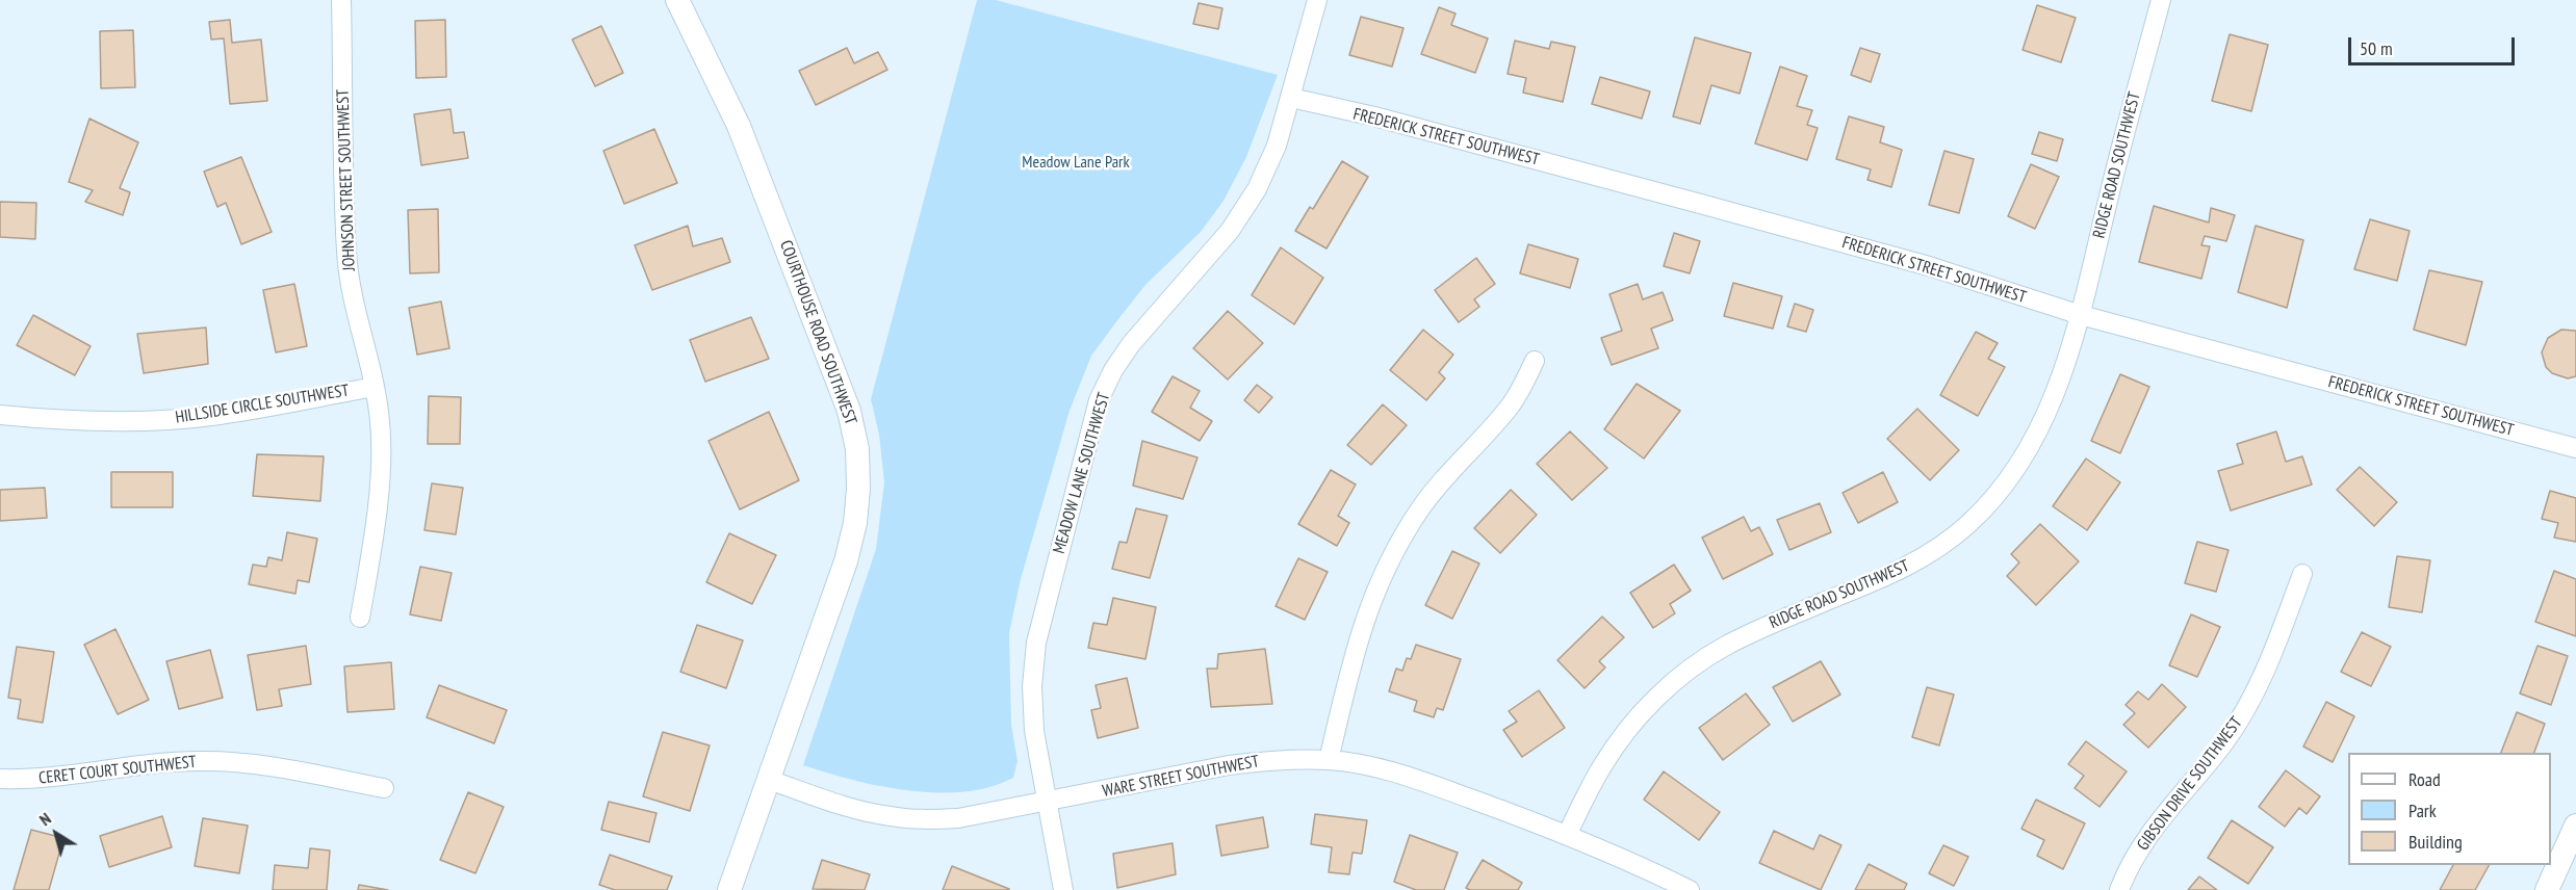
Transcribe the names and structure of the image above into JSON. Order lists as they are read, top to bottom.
{
  "streets": {
    "street": [
      "FREDERICK STREET SOUTHWEST",
      "RIDGE ROAD SOUTHWEST",
      "JOHNSON STREET SOUTHWEST",
      "COURTHOUSE ROAD SOUTHWEST",
      "HILLSIDE CIRCLE SOUTHWEST",
      "MEADOW LANE SOUTHWEST",
      "CERET COURT SOUTHWEST",
      "WARE STREET SOUTHWEST",
      "GIBSON DRIVE SOUTHWEST"
    ]
  },
  "crossings": [
    ["FREDERICK STREET SOUTHWEST", "RIDGE ROAD SOUTHWEST"],
    ["FREDERICK STREET SOUTHWEST", "MEADOW LANE SOUTHWEST"],
    ["RIDGE ROAD SOUTHWEST", "WARE STREET SOUTHWEST"],
    ["JOHNSON STREET SOUTHWEST", "HILLSIDE CIRCLE SOUTHWEST"],
    ["COURTHOUSE ROAD SOUTHWEST", "WARE STREET SOUTHWEST"],
    ["MEADOW LANE SOUTHWEST", "WARE STREET SOUTHWEST"]
  ],
  "parks": ["Meadow Lane Park"],
  "legend": ["Road", "Park", "Building"],
  "scale_bar": "50 m",
  "north": "top left"
}
